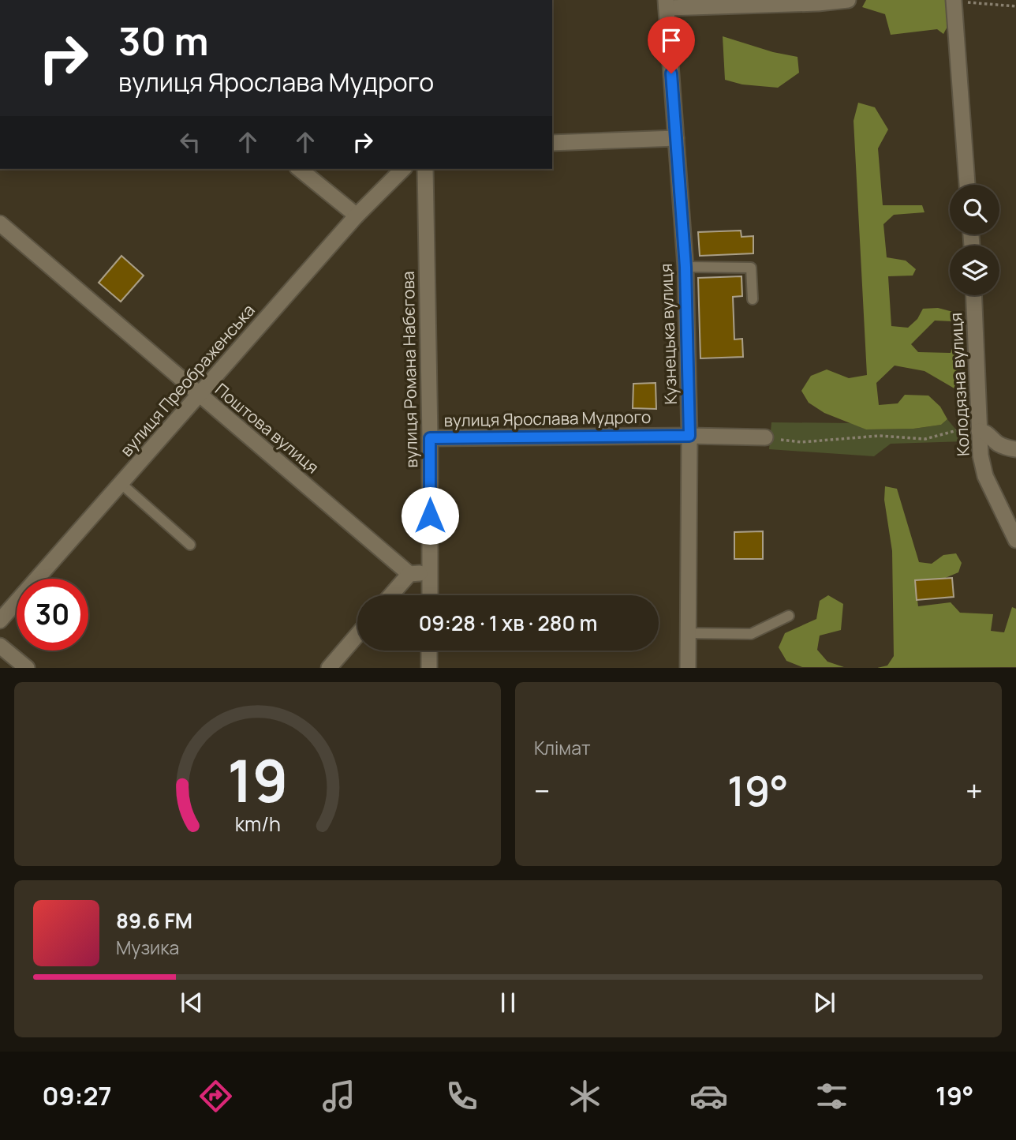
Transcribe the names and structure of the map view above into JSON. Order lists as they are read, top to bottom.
{
  "streets": {
    "street": [
      "Кузнецька вулиця",
      "вулиця Романа Набєгова",
      "вулиця Преображенська",
      "Колодязна вулиця",
      "вулиця Ярослава Мудрого",
      "Поштова вулиця"
    ]
  },
  "crossings": [
    ["Кузнецька вулиця", "вулиця Ярослава Мудрого"],
    ["вулиця Романа Набєгова", "вулиця Ярослава Мудрого"],
    ["вулиця Преображенська", "Поштова вулиця"]
  ],
  "page": {
    "turn": ["30 m", "вулиця Ярослава Мудрого"],
    "limit": "30",
    "trip": "09:28 · 1 хв · 280 m",
    "tile": "Клімат",
    "heat": ["−", "19°", "+"],
    "song": ["89.6 FM", "Музика"],
    "tabs": ["09:27", "19°"],
    "gauge": ["19", "km/h"]
  }
}
